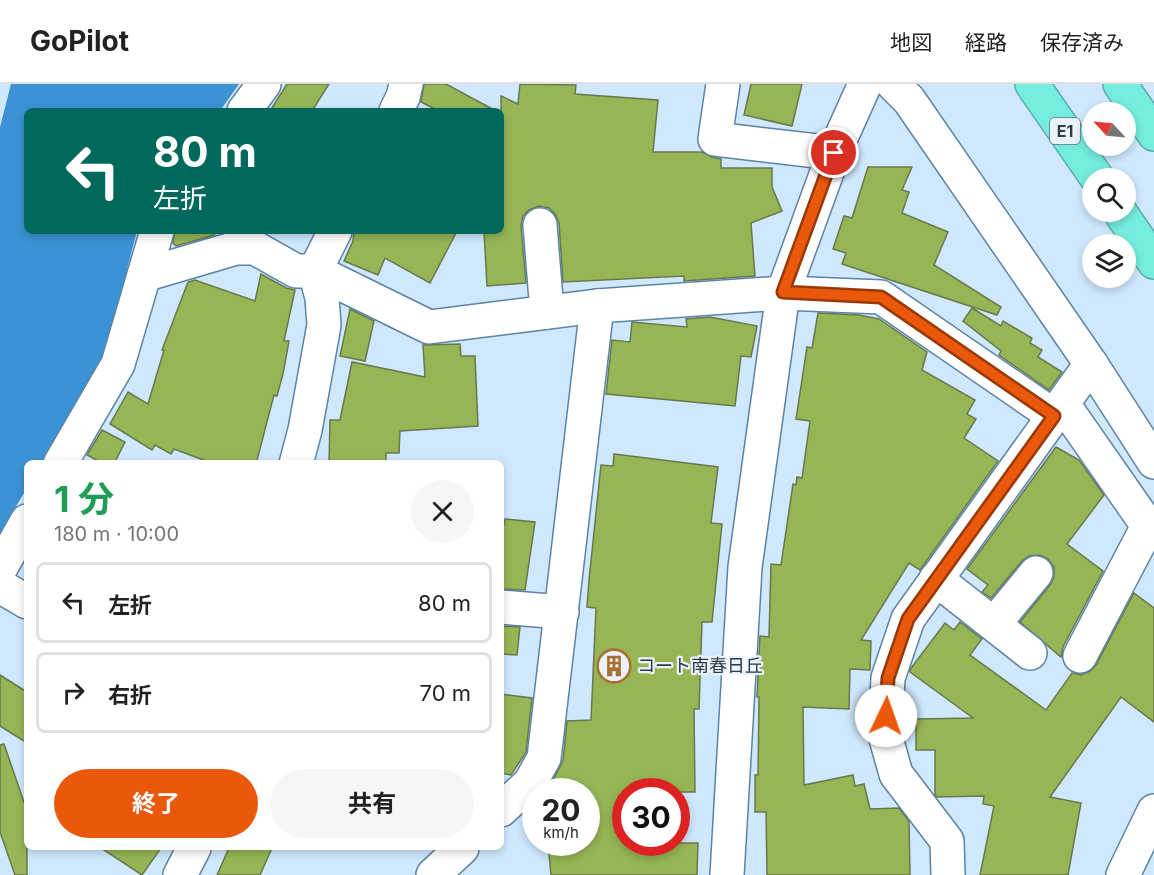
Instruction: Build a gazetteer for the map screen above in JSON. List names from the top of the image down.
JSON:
{
  "streets": {
    "highway": ["E1"]
  },
  "places": {
    "building": ["コート南春日丘"]
  },
  "north": "top left",
  "page": {
    "header": "GoPilot",
    "nav": ["地図", "経路", "保存済み"],
    "turn": ["80 m", "左折"],
    "heading": ["1 分", "180 m · 10:00"],
    "list": [
      {
        "name": "左折",
        "value": "80 m"
      },
      {
        "name": "右折",
        "value": "70 m"
      }
    ],
    "buttons": ["終了", "共有"],
    "speed": "20 km/h",
    "limit": "30"
  }
}
